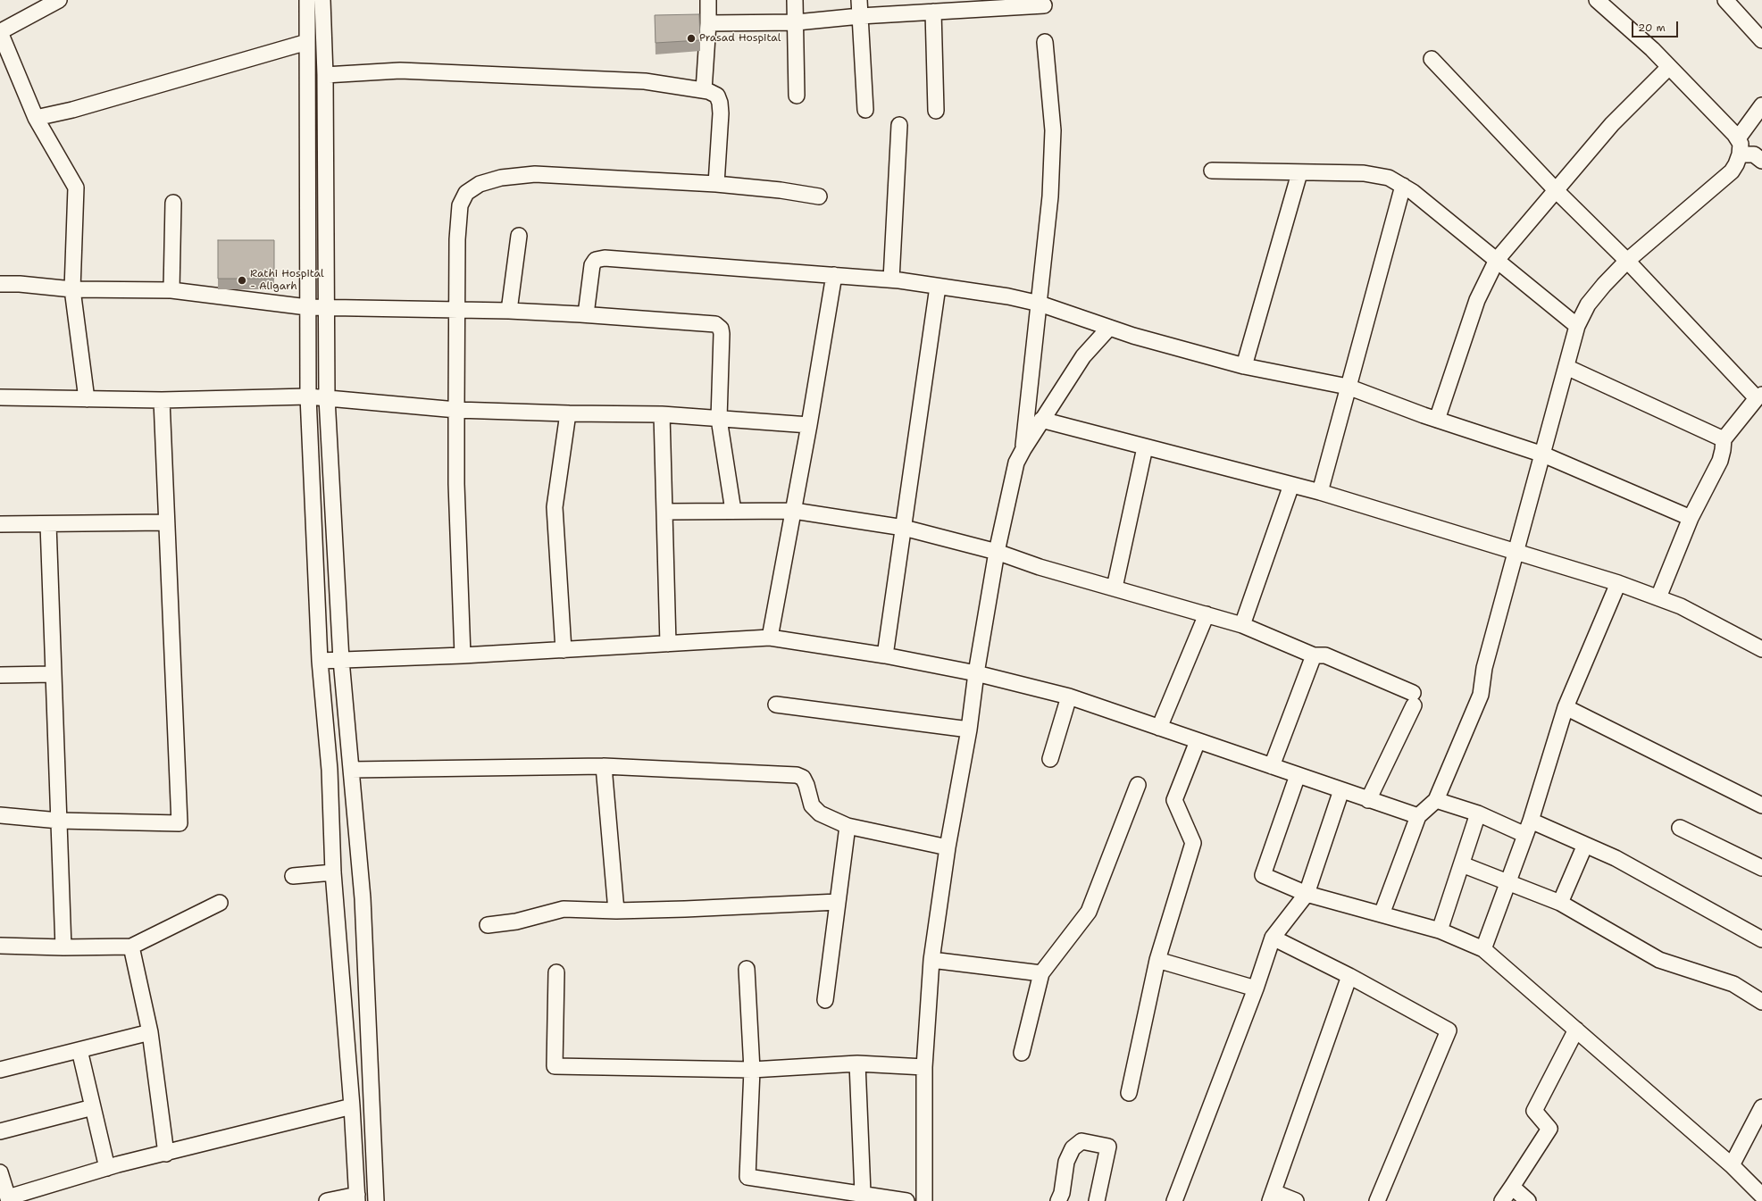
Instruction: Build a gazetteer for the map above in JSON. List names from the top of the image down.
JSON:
{
  "places": ["Prasad Hospital", "Rathi Hospital - Aligarh"],
  "scale_bar": "20 m"
}
